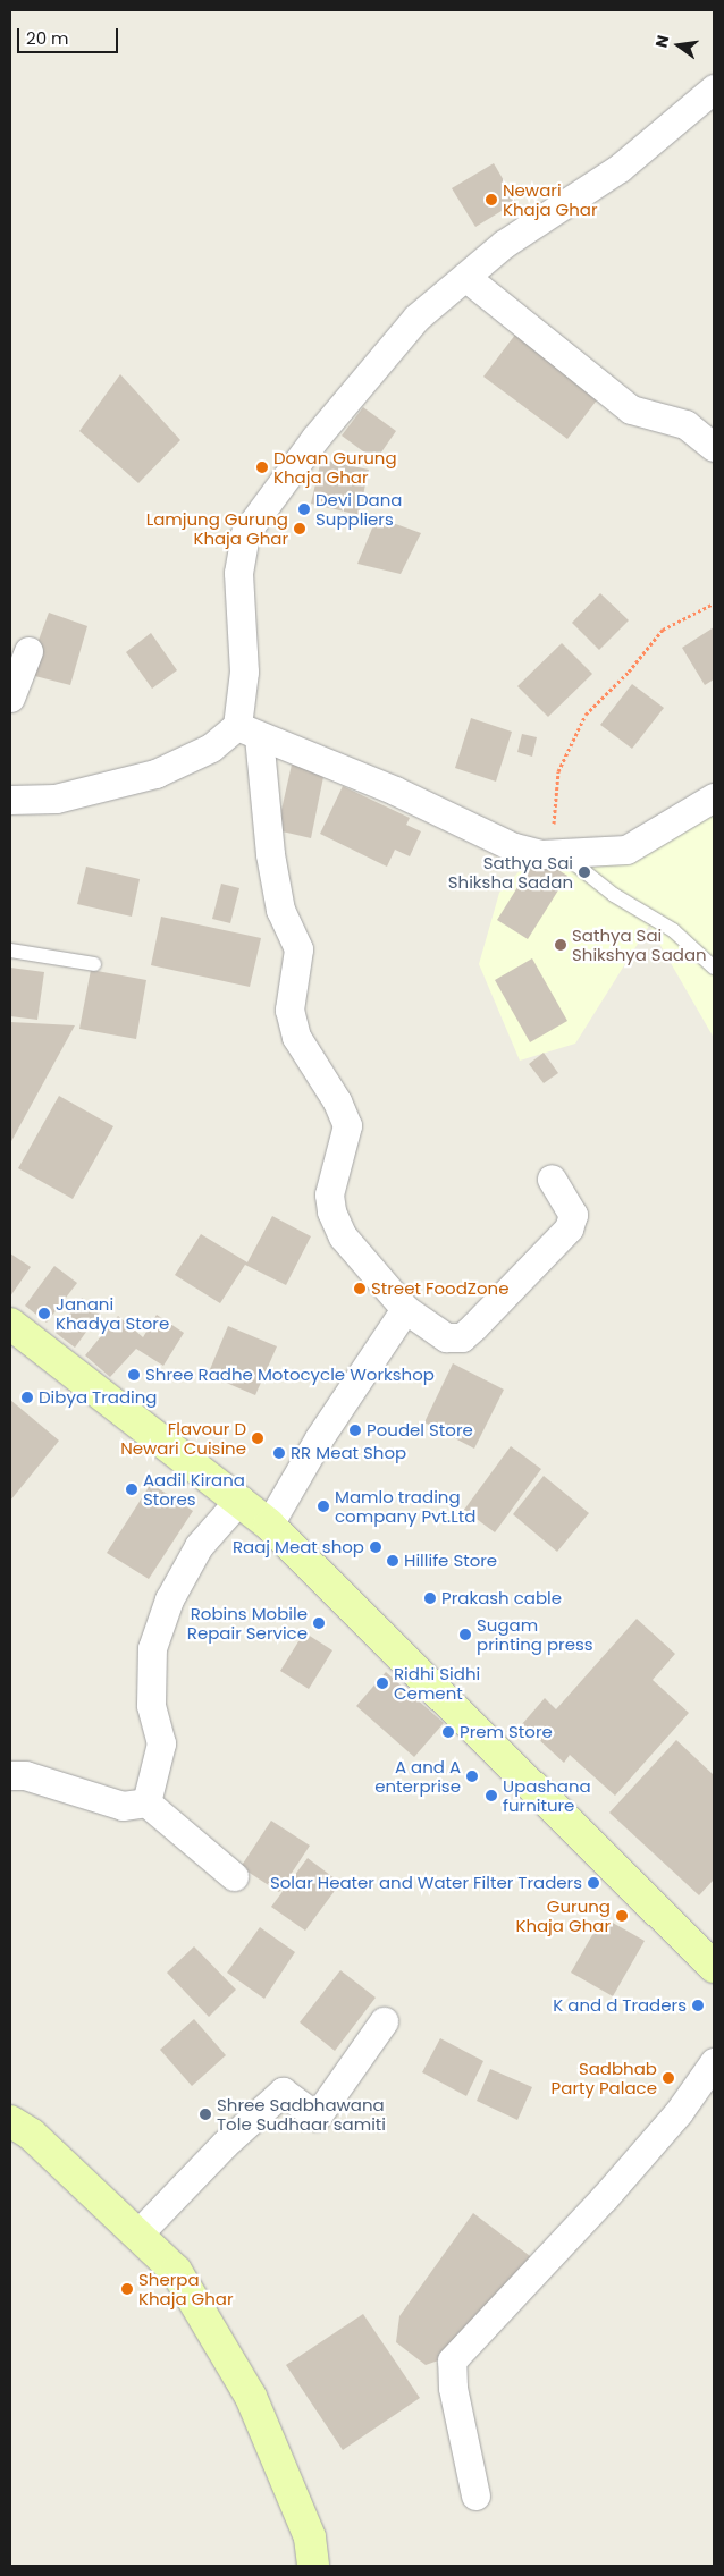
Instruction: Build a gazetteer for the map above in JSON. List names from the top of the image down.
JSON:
{
  "places": [
    "Newari Khaja Ghar",
    "Dovan Gurung Khaja Ghar",
    "Devi Dana Suppliers",
    "Lamjung Gurung Khaja Ghar",
    "Sathya Sai Shiksha Sadan",
    "Sathya Sai Shikshya Sadan",
    "Street FoodZone",
    "Janani Khadya Store",
    "Shree Radhe Motocycle Workshop",
    "Dibya Trading",
    "Poudel Store",
    "Flavour D Newari Cuisine",
    "RR Meat Shop",
    "Aadil Kirana Stores",
    "Mamlo trading company Pvt.Ltd",
    "Raaj Meat shop",
    "Hillife Store",
    "Prakash cable",
    "Robins Mobile Repair Service",
    "Sugam printing press",
    "Ridhi Sidhi Cement",
    "Prem Store",
    "A and A enterprise",
    "Upashana furniture",
    "Solar Heater and Water Filter Traders",
    "Gurung Khaja Ghar",
    "K and d Traders",
    "Sadbhab Party Palace",
    "Shree Sadbhawana Tole Sudhaar samiti",
    "Sherpa Khaja Ghar"
  ],
  "scale_bar": "20 m",
  "north": "left"
}
